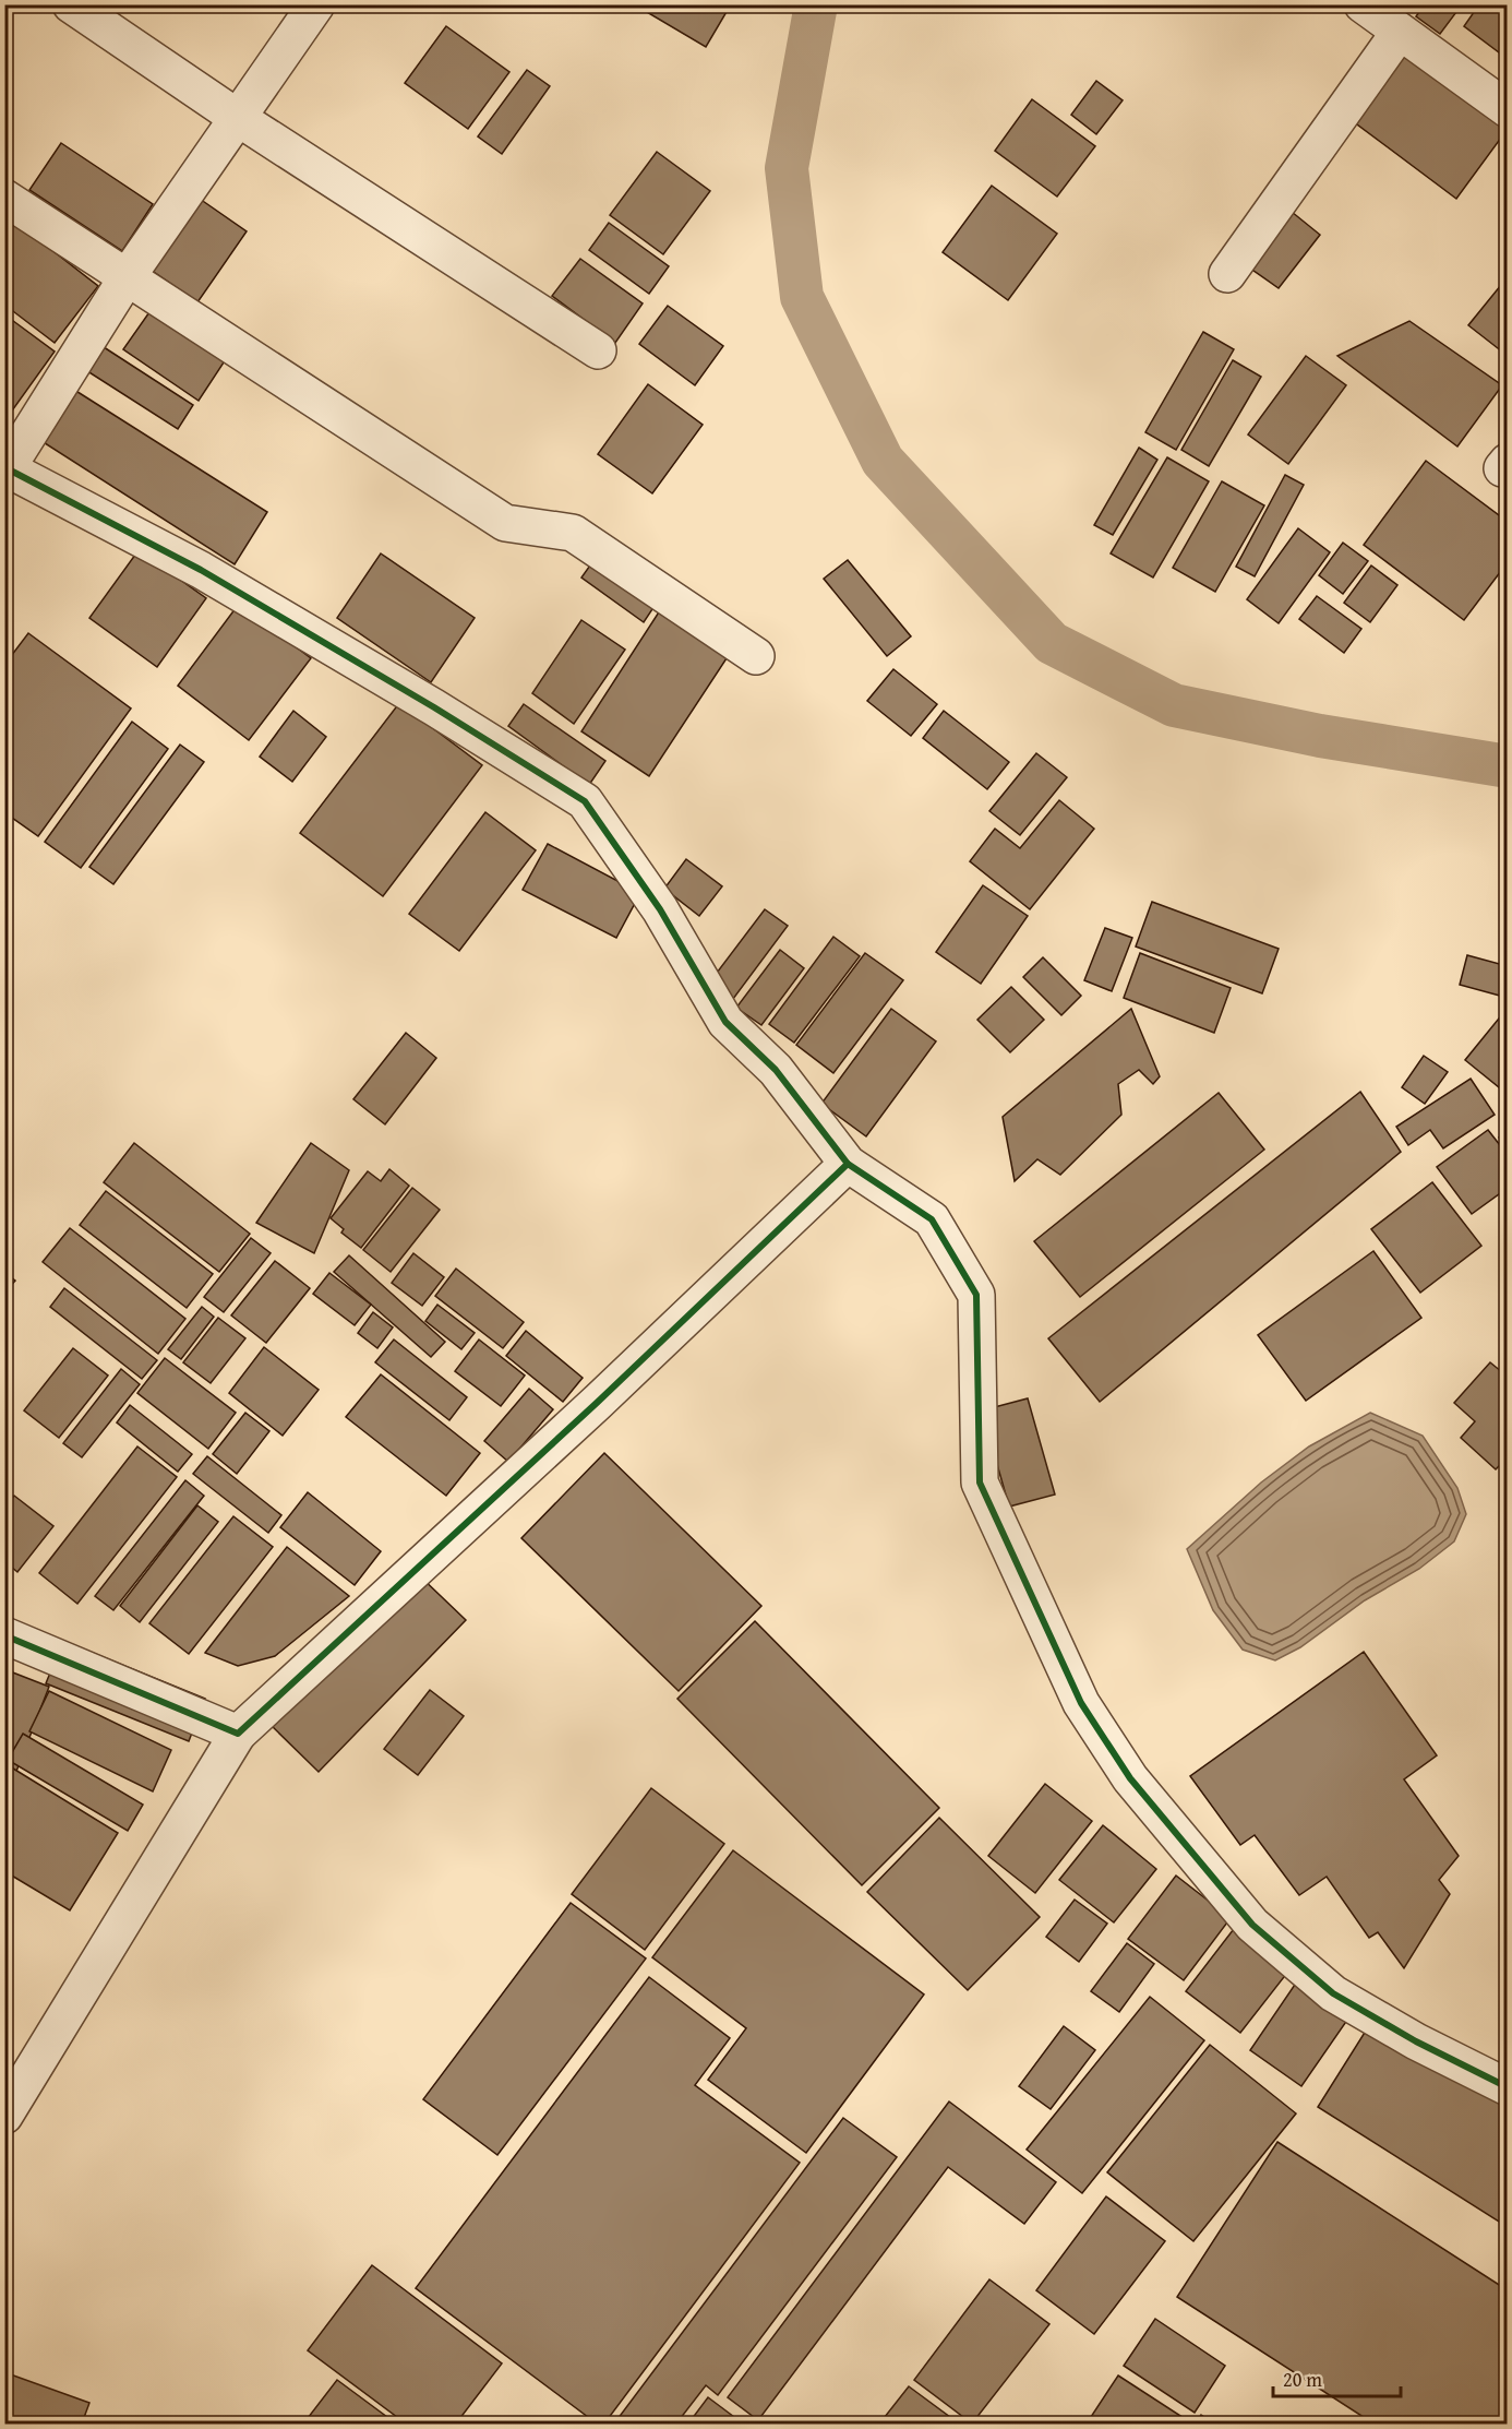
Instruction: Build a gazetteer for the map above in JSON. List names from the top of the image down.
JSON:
{
  "scale_bar": "20 m"
}
